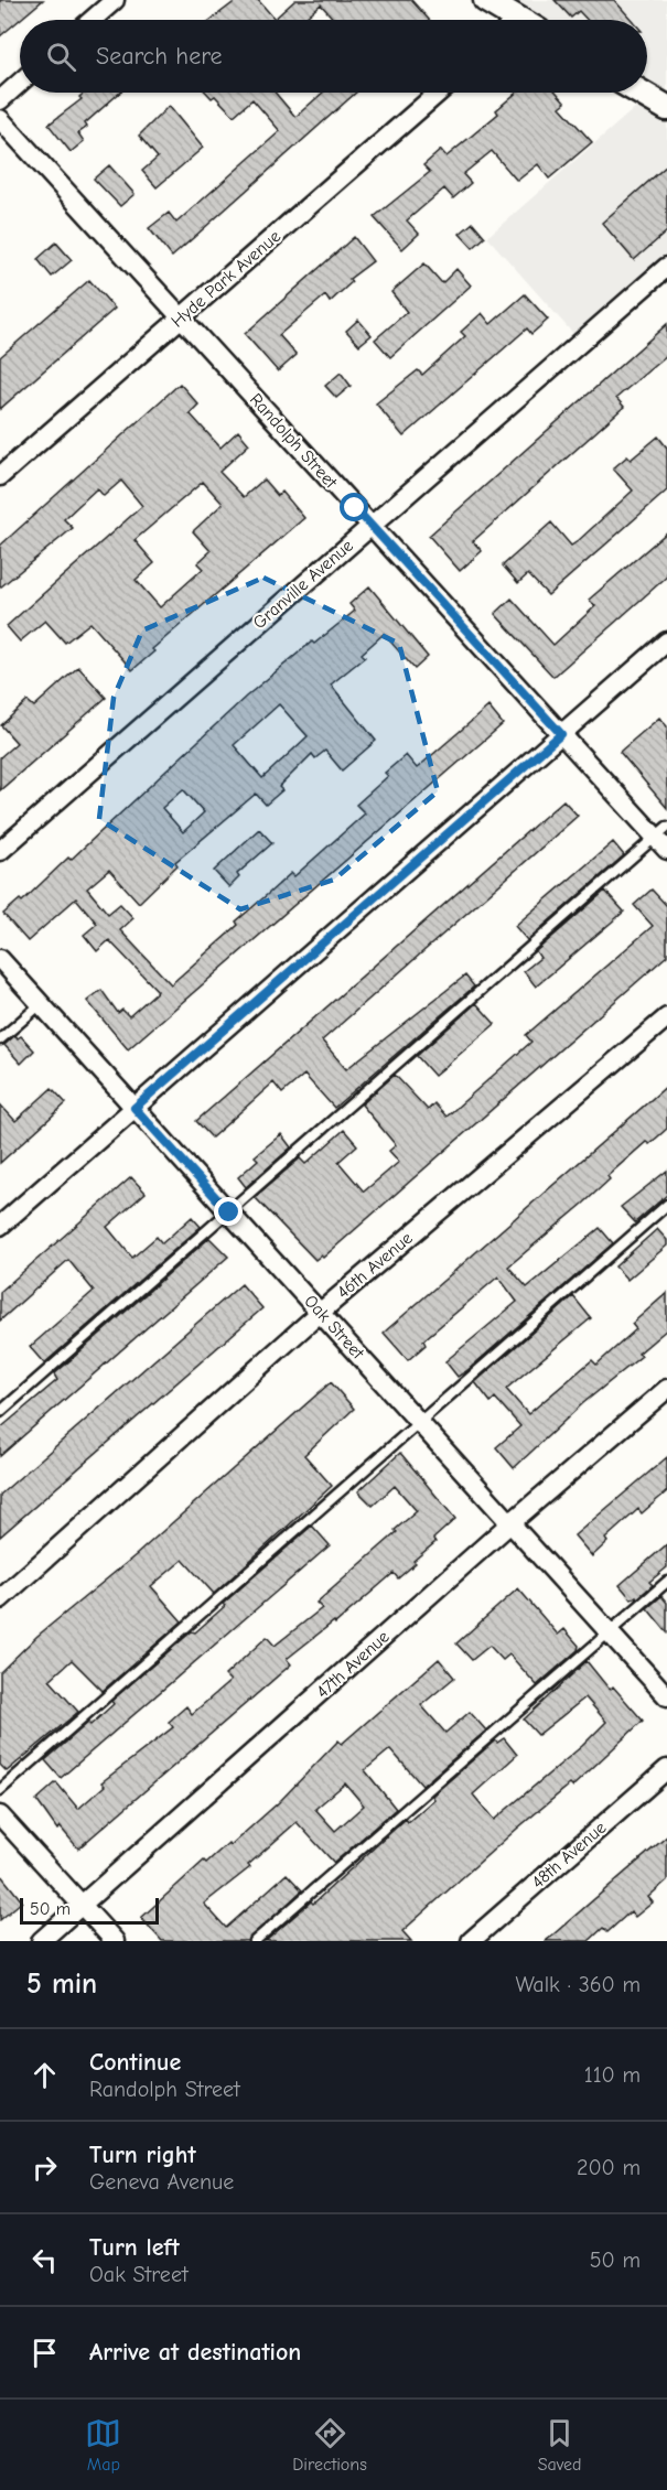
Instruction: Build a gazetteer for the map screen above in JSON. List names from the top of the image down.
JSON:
{
  "streets": {
    "street": [
      "Hyde Park Avenue",
      "Randolph Street",
      "Granville Avenue",
      "46th Avenue",
      "Oak Street",
      "47th Avenue",
      "48th Avenue"
    ]
  },
  "crossings": [
    ["Hyde Park Avenue", "Randolph Street"],
    ["Randolph Street", "Granville Avenue"],
    ["46th Avenue", "Oak Street"],
    ["Oak Street", "47th Avenue"]
  ],
  "scale_bar": "50 m",
  "page": {
    "search": "Search here",
    "scale": "50 m",
    "heading": ["5 min", "Walk · 360 m"],
    "list": [
      ["Continue", "Randolph Street", "110 m"],
      ["Turn right", "Geneva Avenue", "200 m"],
      ["Turn left", "Oak Street", "50 m"],
      "Arrive at destination"
    ],
    "nav": ["Map", "Directions", "Saved"]
  }
}
